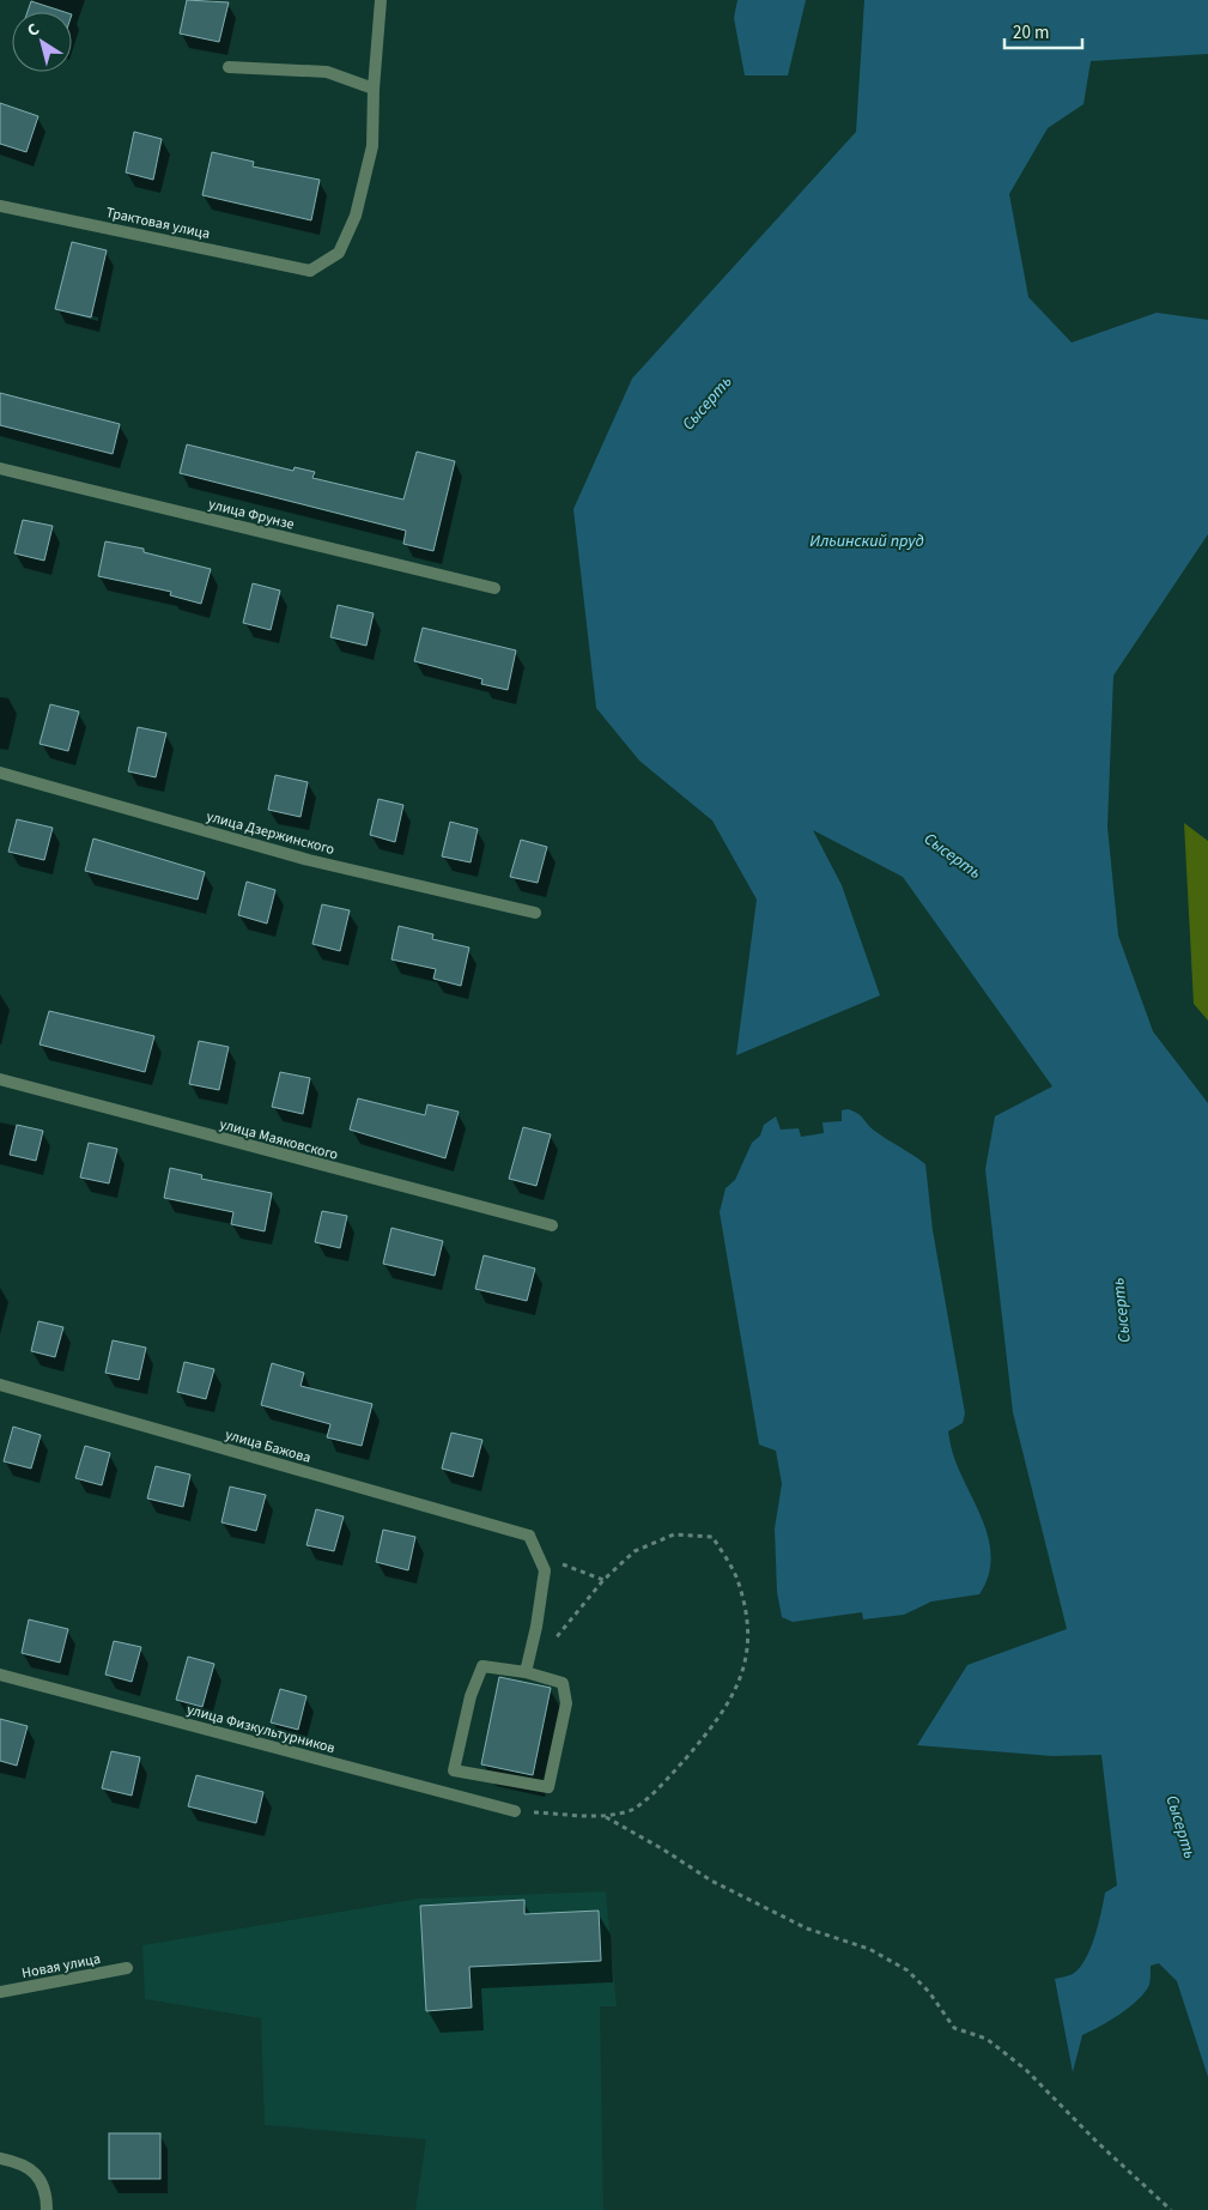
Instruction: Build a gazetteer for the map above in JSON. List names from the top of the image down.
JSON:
{
  "streets": {
    "street": [
      "Трактовая улица",
      "улица Фрунзе",
      "улица Дзержинского",
      "улица Маяковского",
      "улица Бажова",
      "улица Физкультурников",
      "Новая улица"
    ]
  },
  "water": ["Сысерть", "Ильинский пруд"],
  "scale_bar": "20 m",
  "north": "top left"
}
